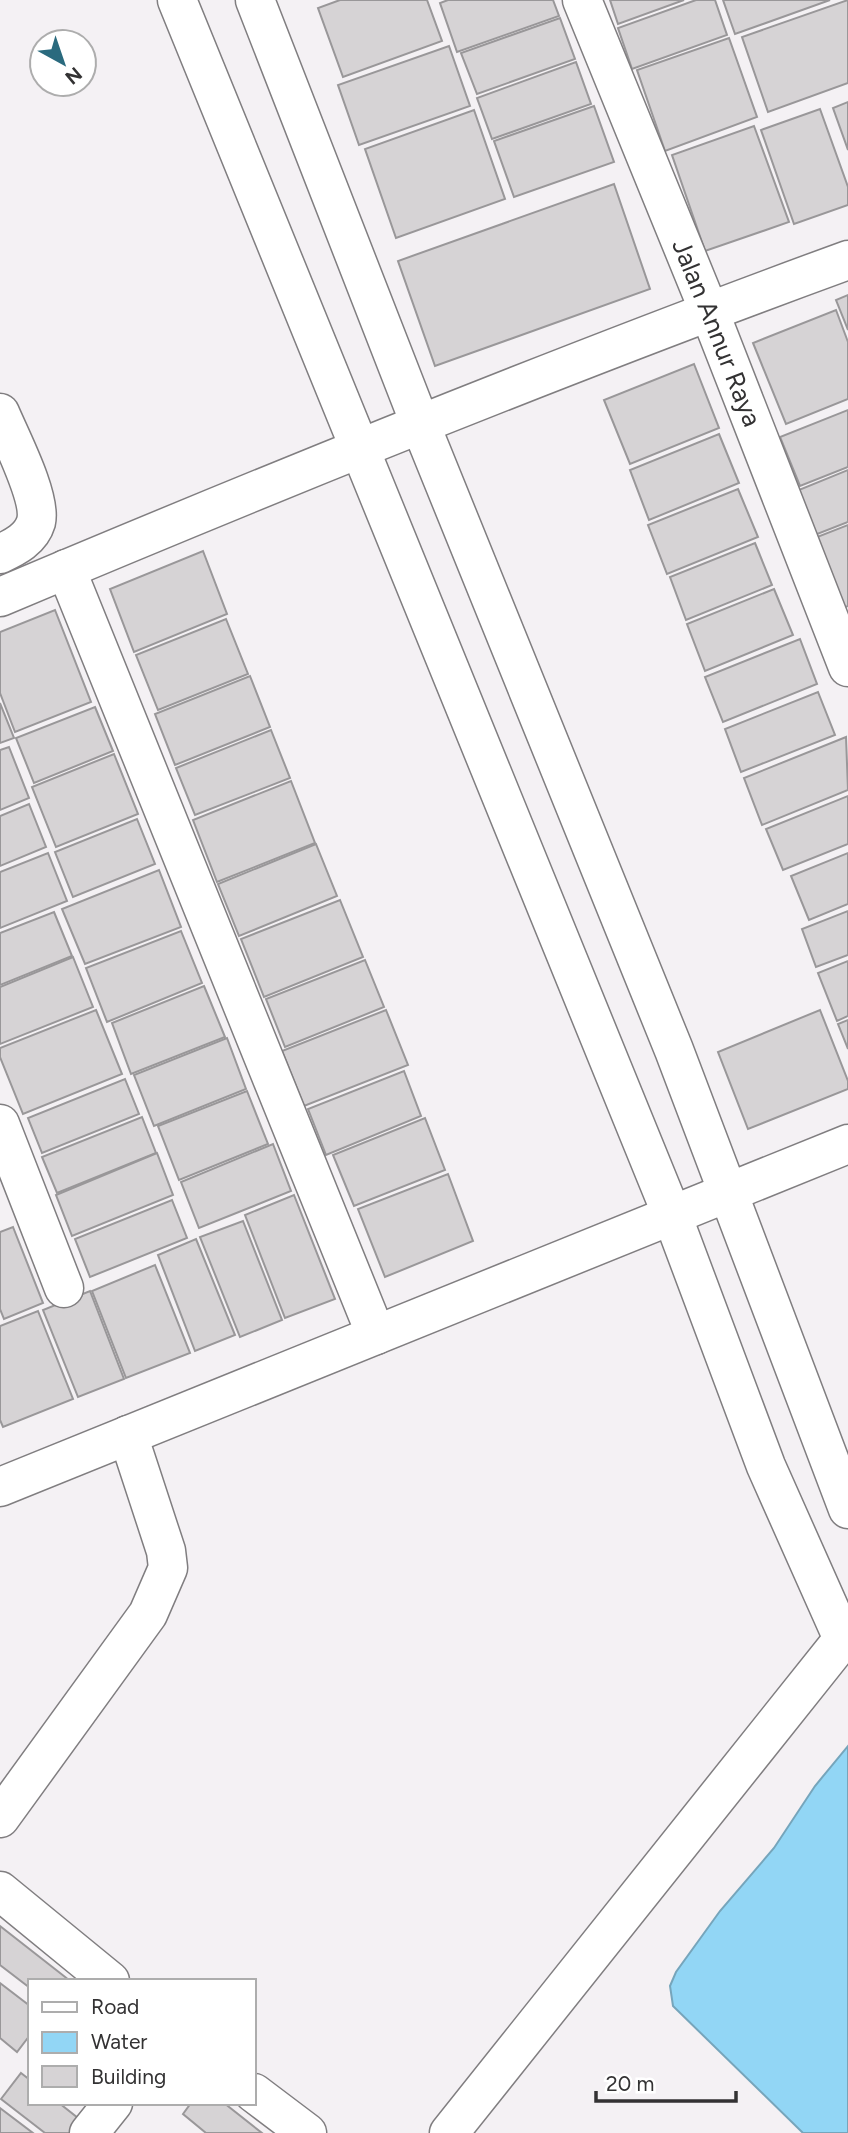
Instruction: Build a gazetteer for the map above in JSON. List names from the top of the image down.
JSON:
{
  "streets": {
    "street": ["Jalan Annur Raya"]
  },
  "legend": ["Road", "Water", "Building"],
  "scale_bar": "20 m",
  "north": "bottom right"
}
